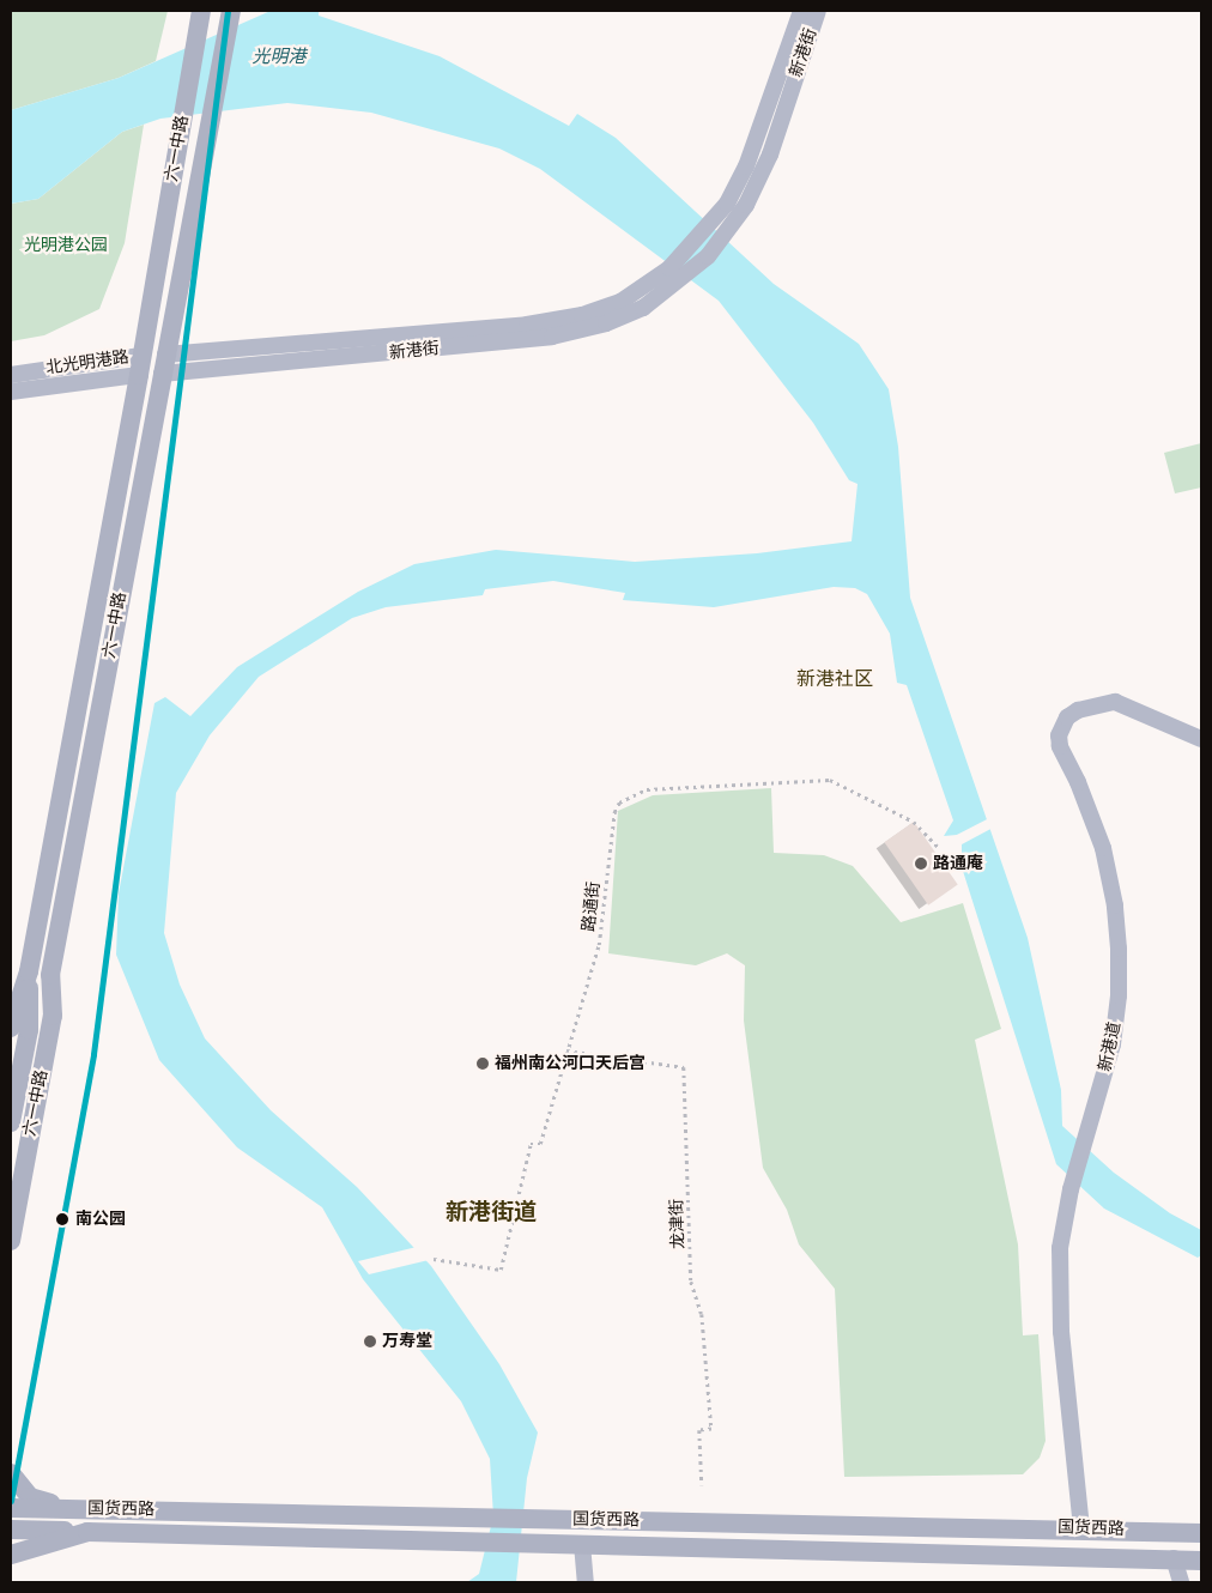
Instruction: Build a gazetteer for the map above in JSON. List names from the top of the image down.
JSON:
{
  "streets": {
    "main road": ["六一中路", "北光明港路", "国货西路"],
    "street": ["新港街", "新港道"],
    "path": ["路通街", "龙津街"]
  },
  "crossings": [
    ["新港街", "六一中路"],
    ["新港街", "北光明港路"],
    ["六一中路", "北光明港路"],
    ["路通街", "龙津街"],
    ["新港道", "国货西路"]
  ],
  "districts": ["新港社区", "新港街道"],
  "water": ["光明港"],
  "parks": ["光明港公园"],
  "places": [
    "路通庵",
    "福州南公河口天后宫",
    "南公园",
    "万寿堂"
  ]
}
